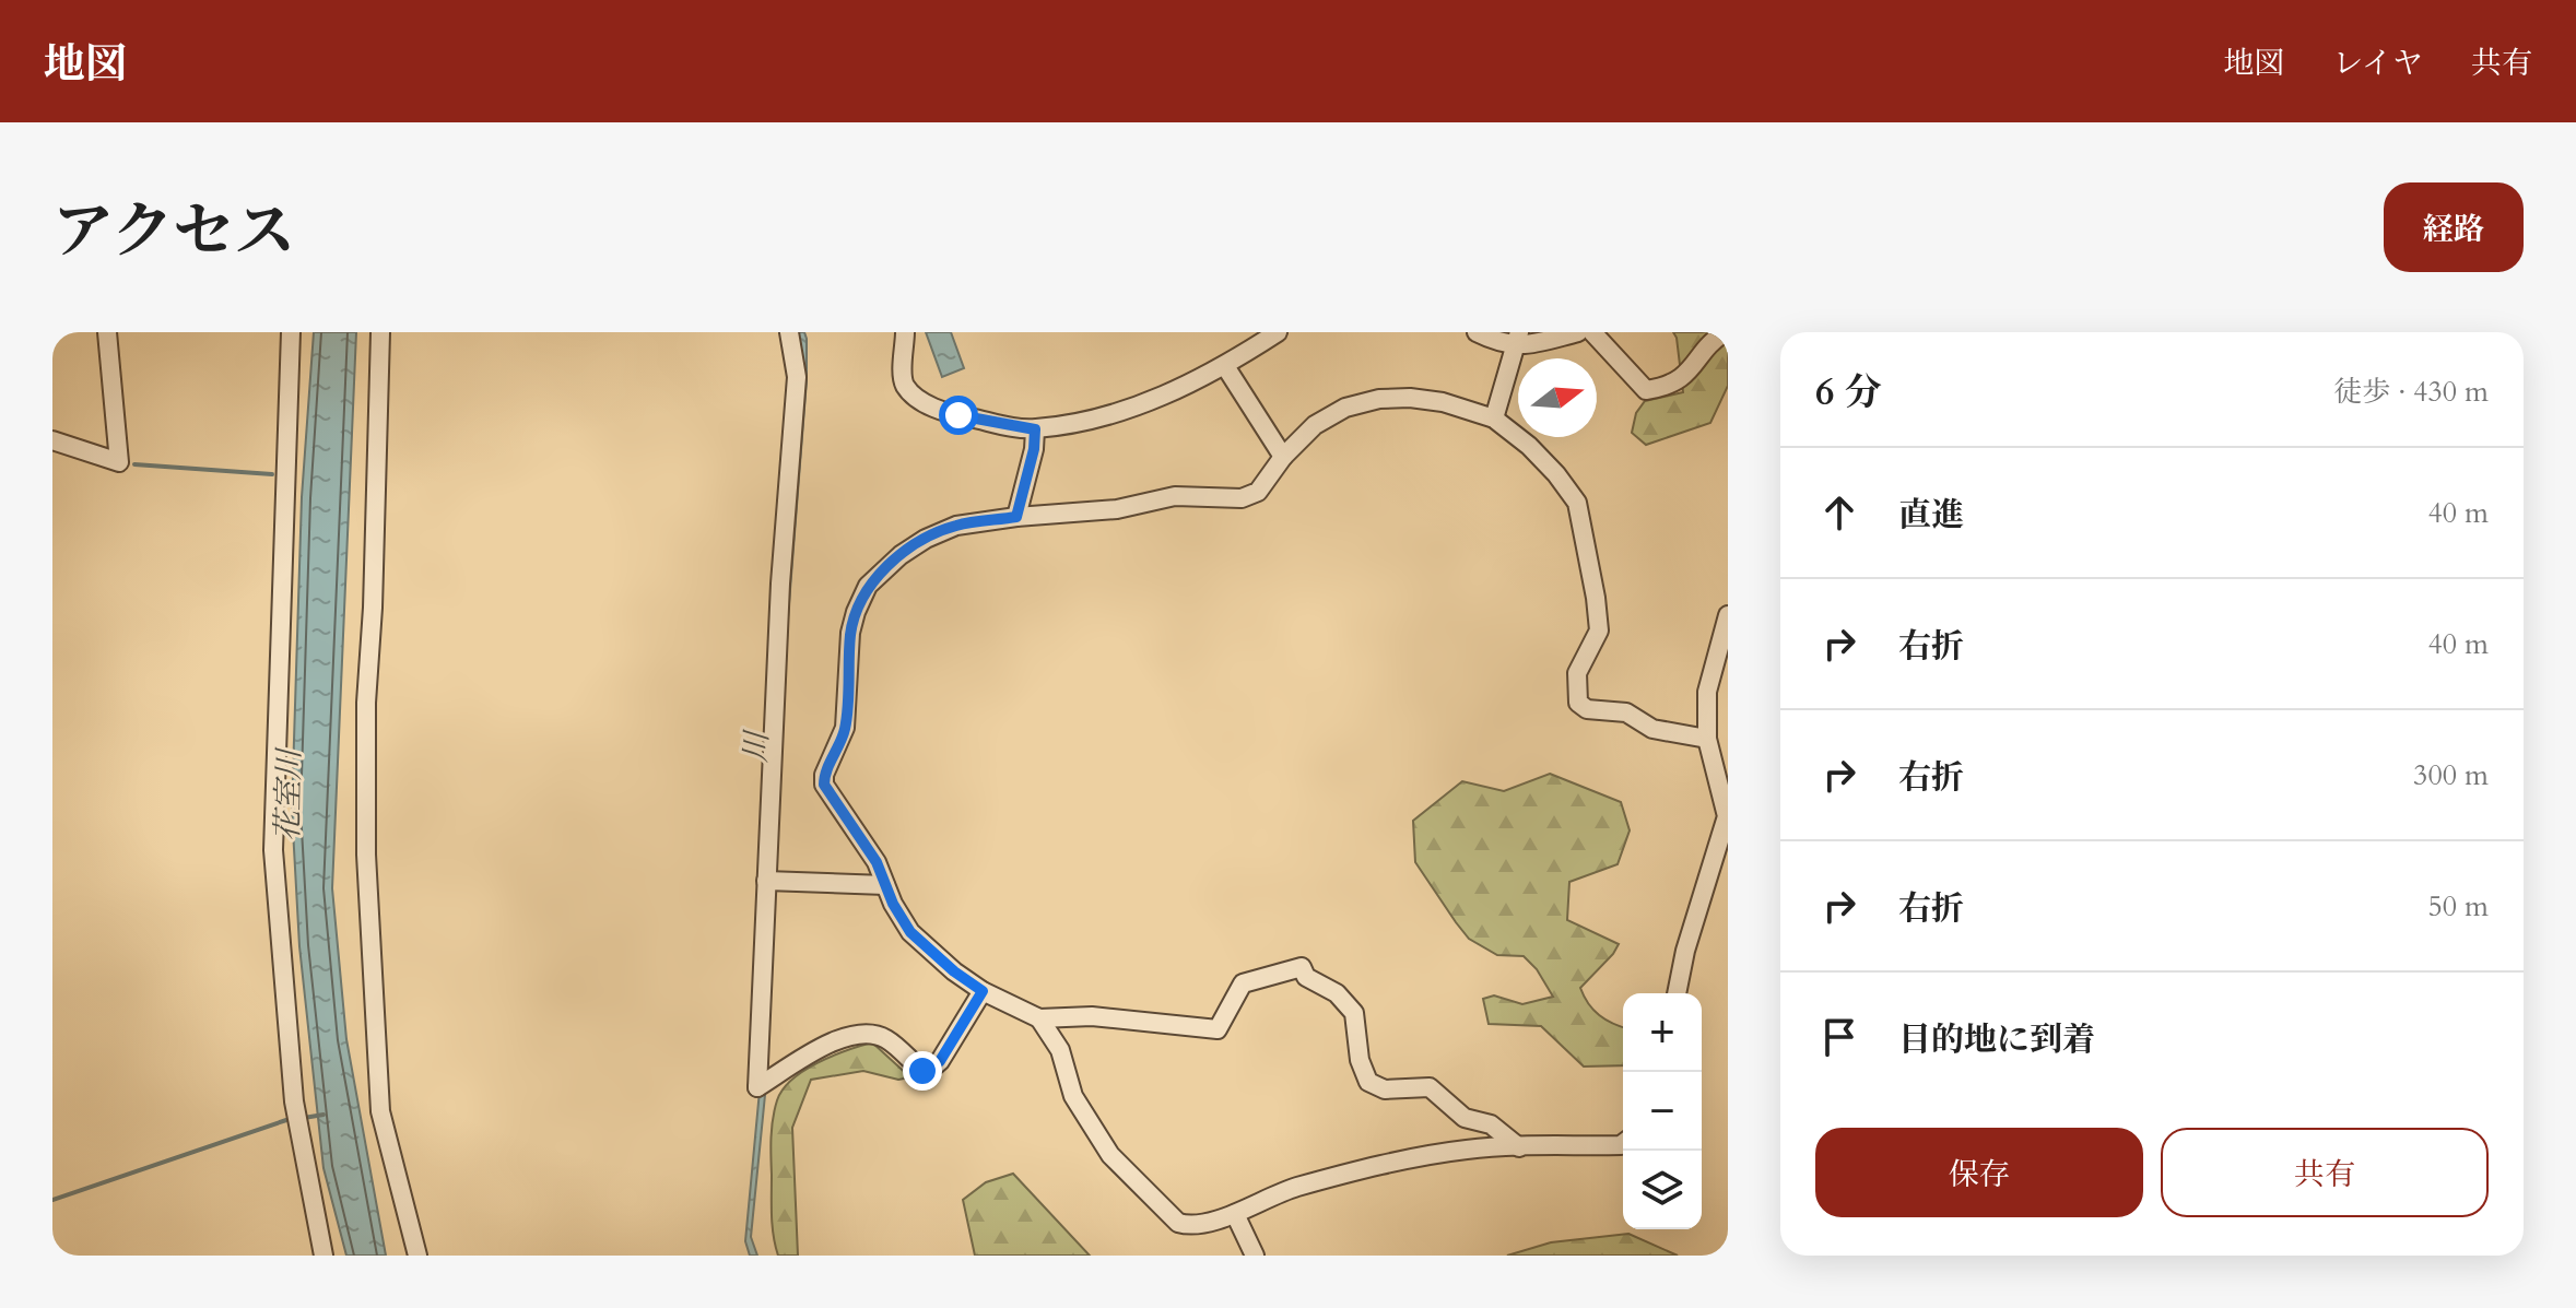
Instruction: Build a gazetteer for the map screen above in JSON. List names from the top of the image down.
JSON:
{
  "water": ["川", "花室川"],
  "north": "right",
  "page": {
    "header": "地図",
    "nav": ["地図", "レイヤ", "共有"],
    "title": "アクセス",
    "buttons": [
      "経路",
      ["保存", "共有"]
    ],
    "heading": ["6 分", "徒歩 · 430 m"],
    "list": [
      ["直進", "40 m"],
      ["右折", "40 m"],
      ["右折", "300 m"],
      ["右折", "50 m"],
      "目的地に到着"
    ],
    "map_buttons": ["+", "−"]
  }
}
